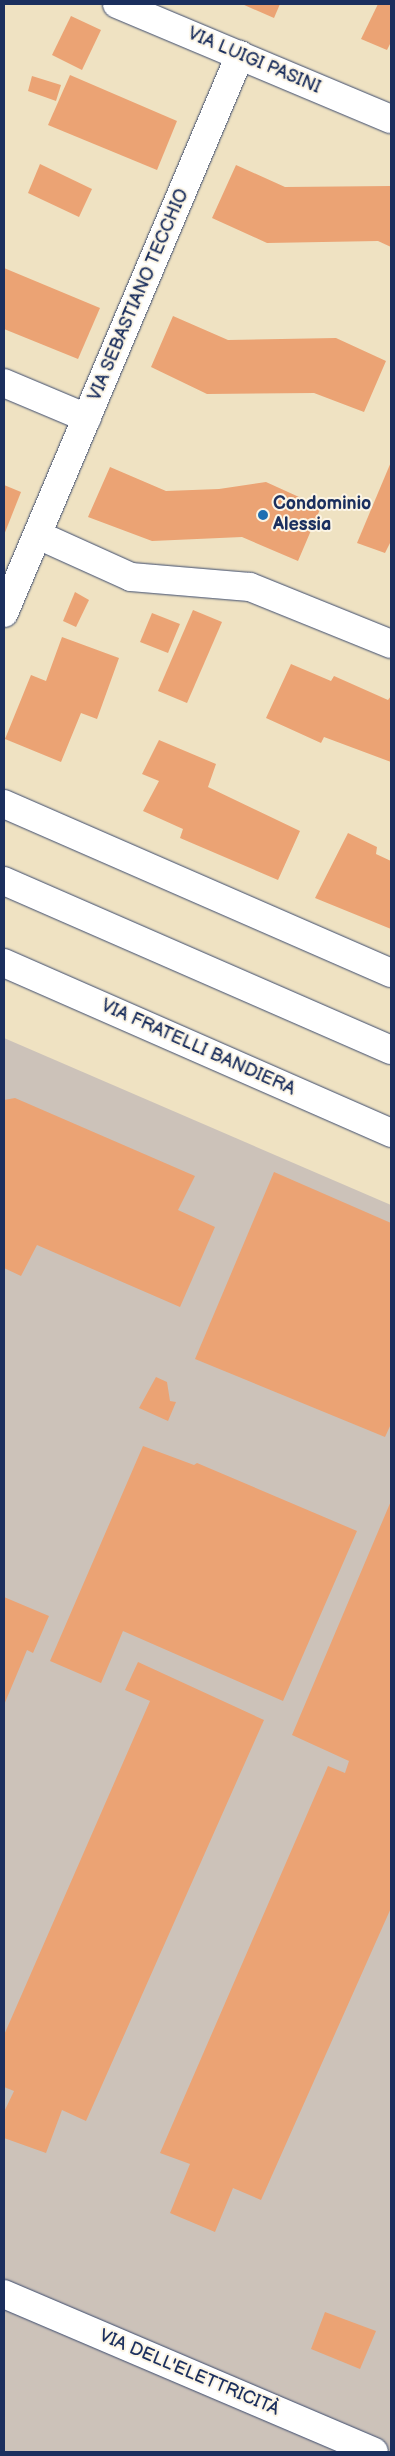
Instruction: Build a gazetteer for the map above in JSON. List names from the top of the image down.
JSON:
{
  "streets": {
    "street": [
      "VIA LUIGI PASINI",
      "VIA SEBASTIANO TECCHIO",
      "VIA FRATELLI BANDIERA",
      "VIA DELL'ELETTRICITÀ"
    ]
  },
  "crossings": [
    ["VIA LUIGI PASINI", "VIA SEBASTIANO TECCHIO"]
  ],
  "places": ["Condominio Alessia"]
}
